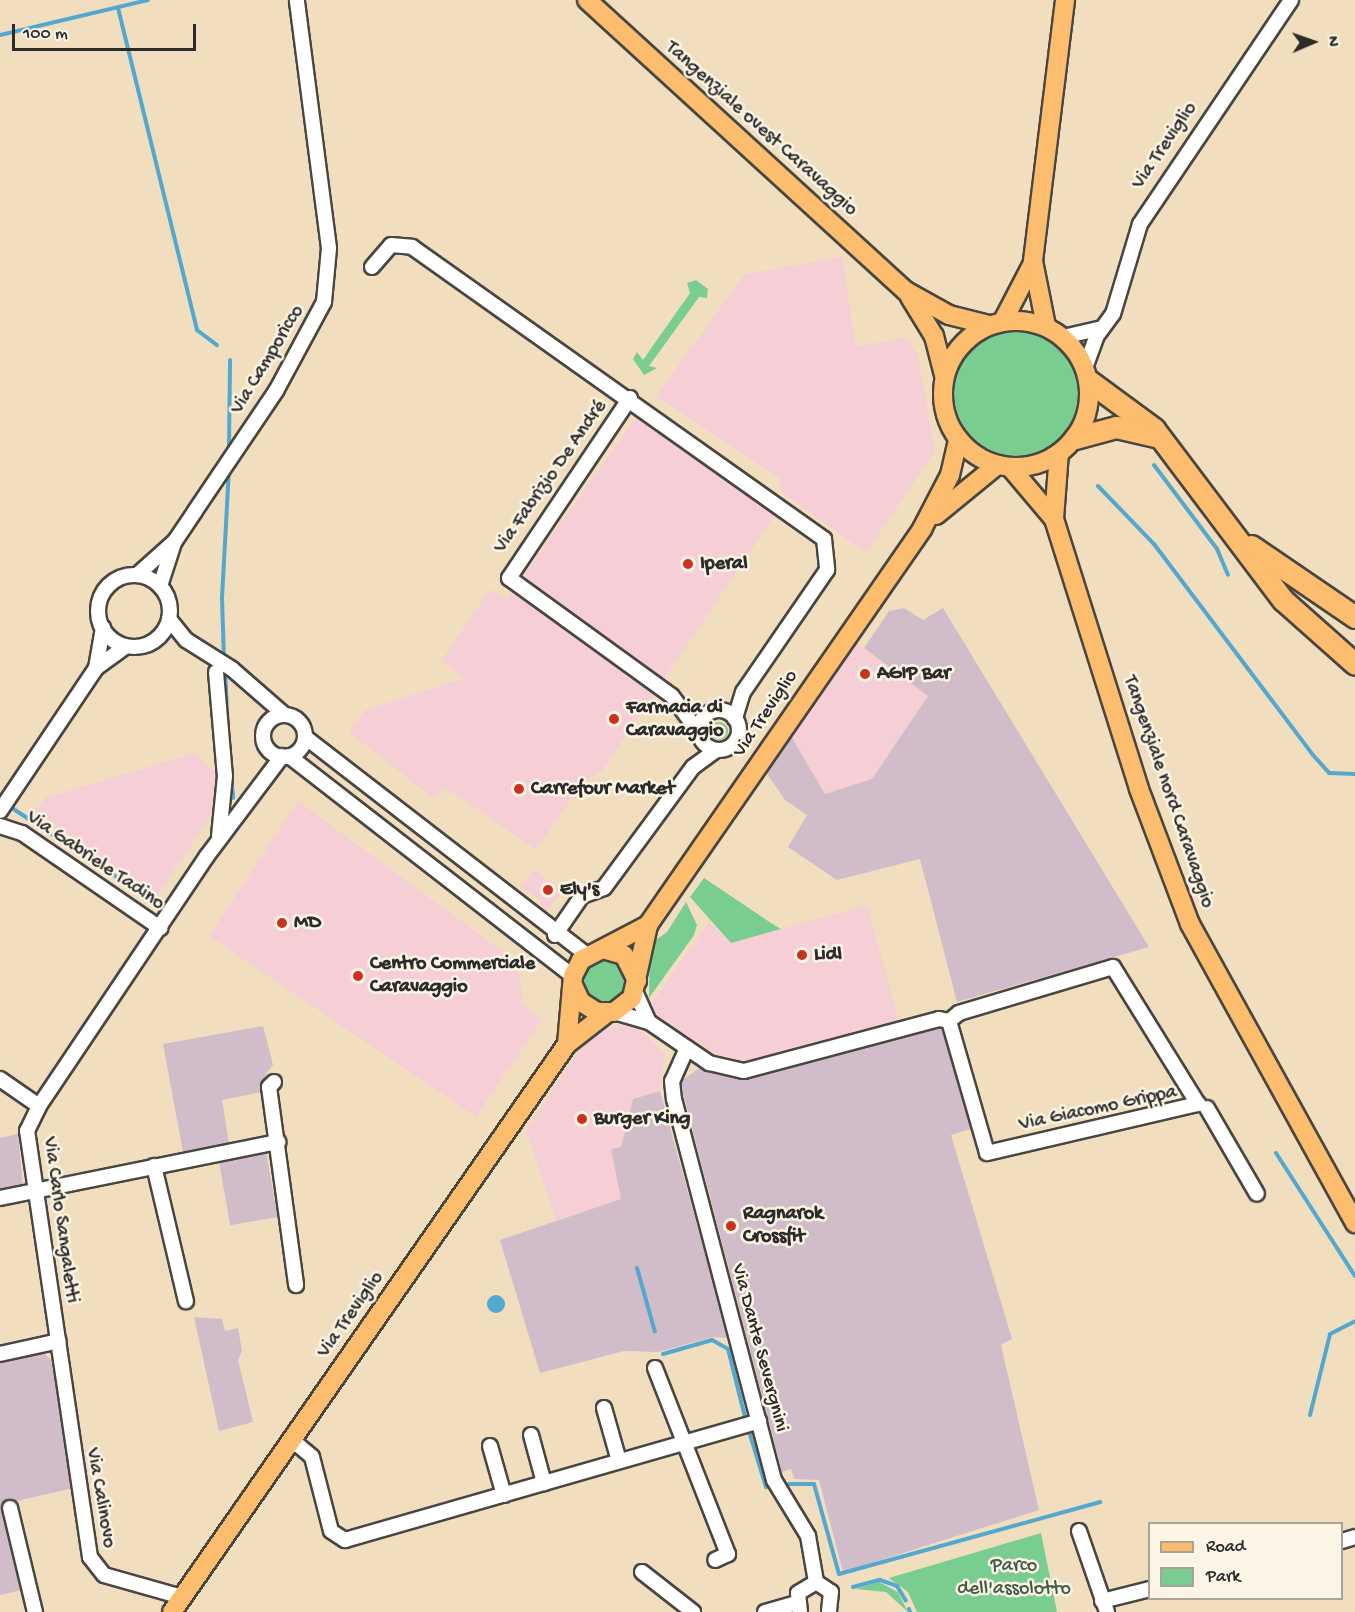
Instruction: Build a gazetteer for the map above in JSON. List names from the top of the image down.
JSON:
{
  "streets": {
    "main road": ["Tangenziale ovest Caravaggio", "Via Treviglio", "Tangenziale nord Caravaggio"],
    "street": [
      "Via Camporicco",
      "Via Fabrizio De André",
      "Via Gabriele Tadino",
      "Via Giacomo Grippa",
      "Via Carlo Sangaletti",
      "Via Dante Severgnini",
      "Via Calinovo"
    ]
  },
  "crossings": [
    ["Tangenziale ovest Caravaggio", "Via Treviglio"],
    ["Tangenziale ovest Caravaggio", "Tangenziale nord Caravaggio"],
    ["Via Treviglio", "Via Fabrizio De André"],
    ["Via Treviglio", "Tangenziale nord Caravaggio"],
    ["Via Treviglio", "Via Calinovo"],
    ["Via Gabriele Tadino", "Via Carlo Sangaletti"],
    ["Via Giacomo Grippa", "Via Dante Severgnini"],
    ["Via Carlo Sangaletti", "Via Calinovo"]
  ],
  "parks": ["Parco dell'assolotto"],
  "places": [
    "Iperal",
    "AGIP Bar",
    "Farmacia di Caravaggio",
    "Carrefour Market",
    "Ely's",
    "MD",
    "Lidl",
    "Centro Commerciale Caravaggio",
    "Burger King",
    "Ragnarok Crossfit"
  ],
  "legend": ["Road", "Park"],
  "scale_bar": "100 m",
  "north": "right"
}
